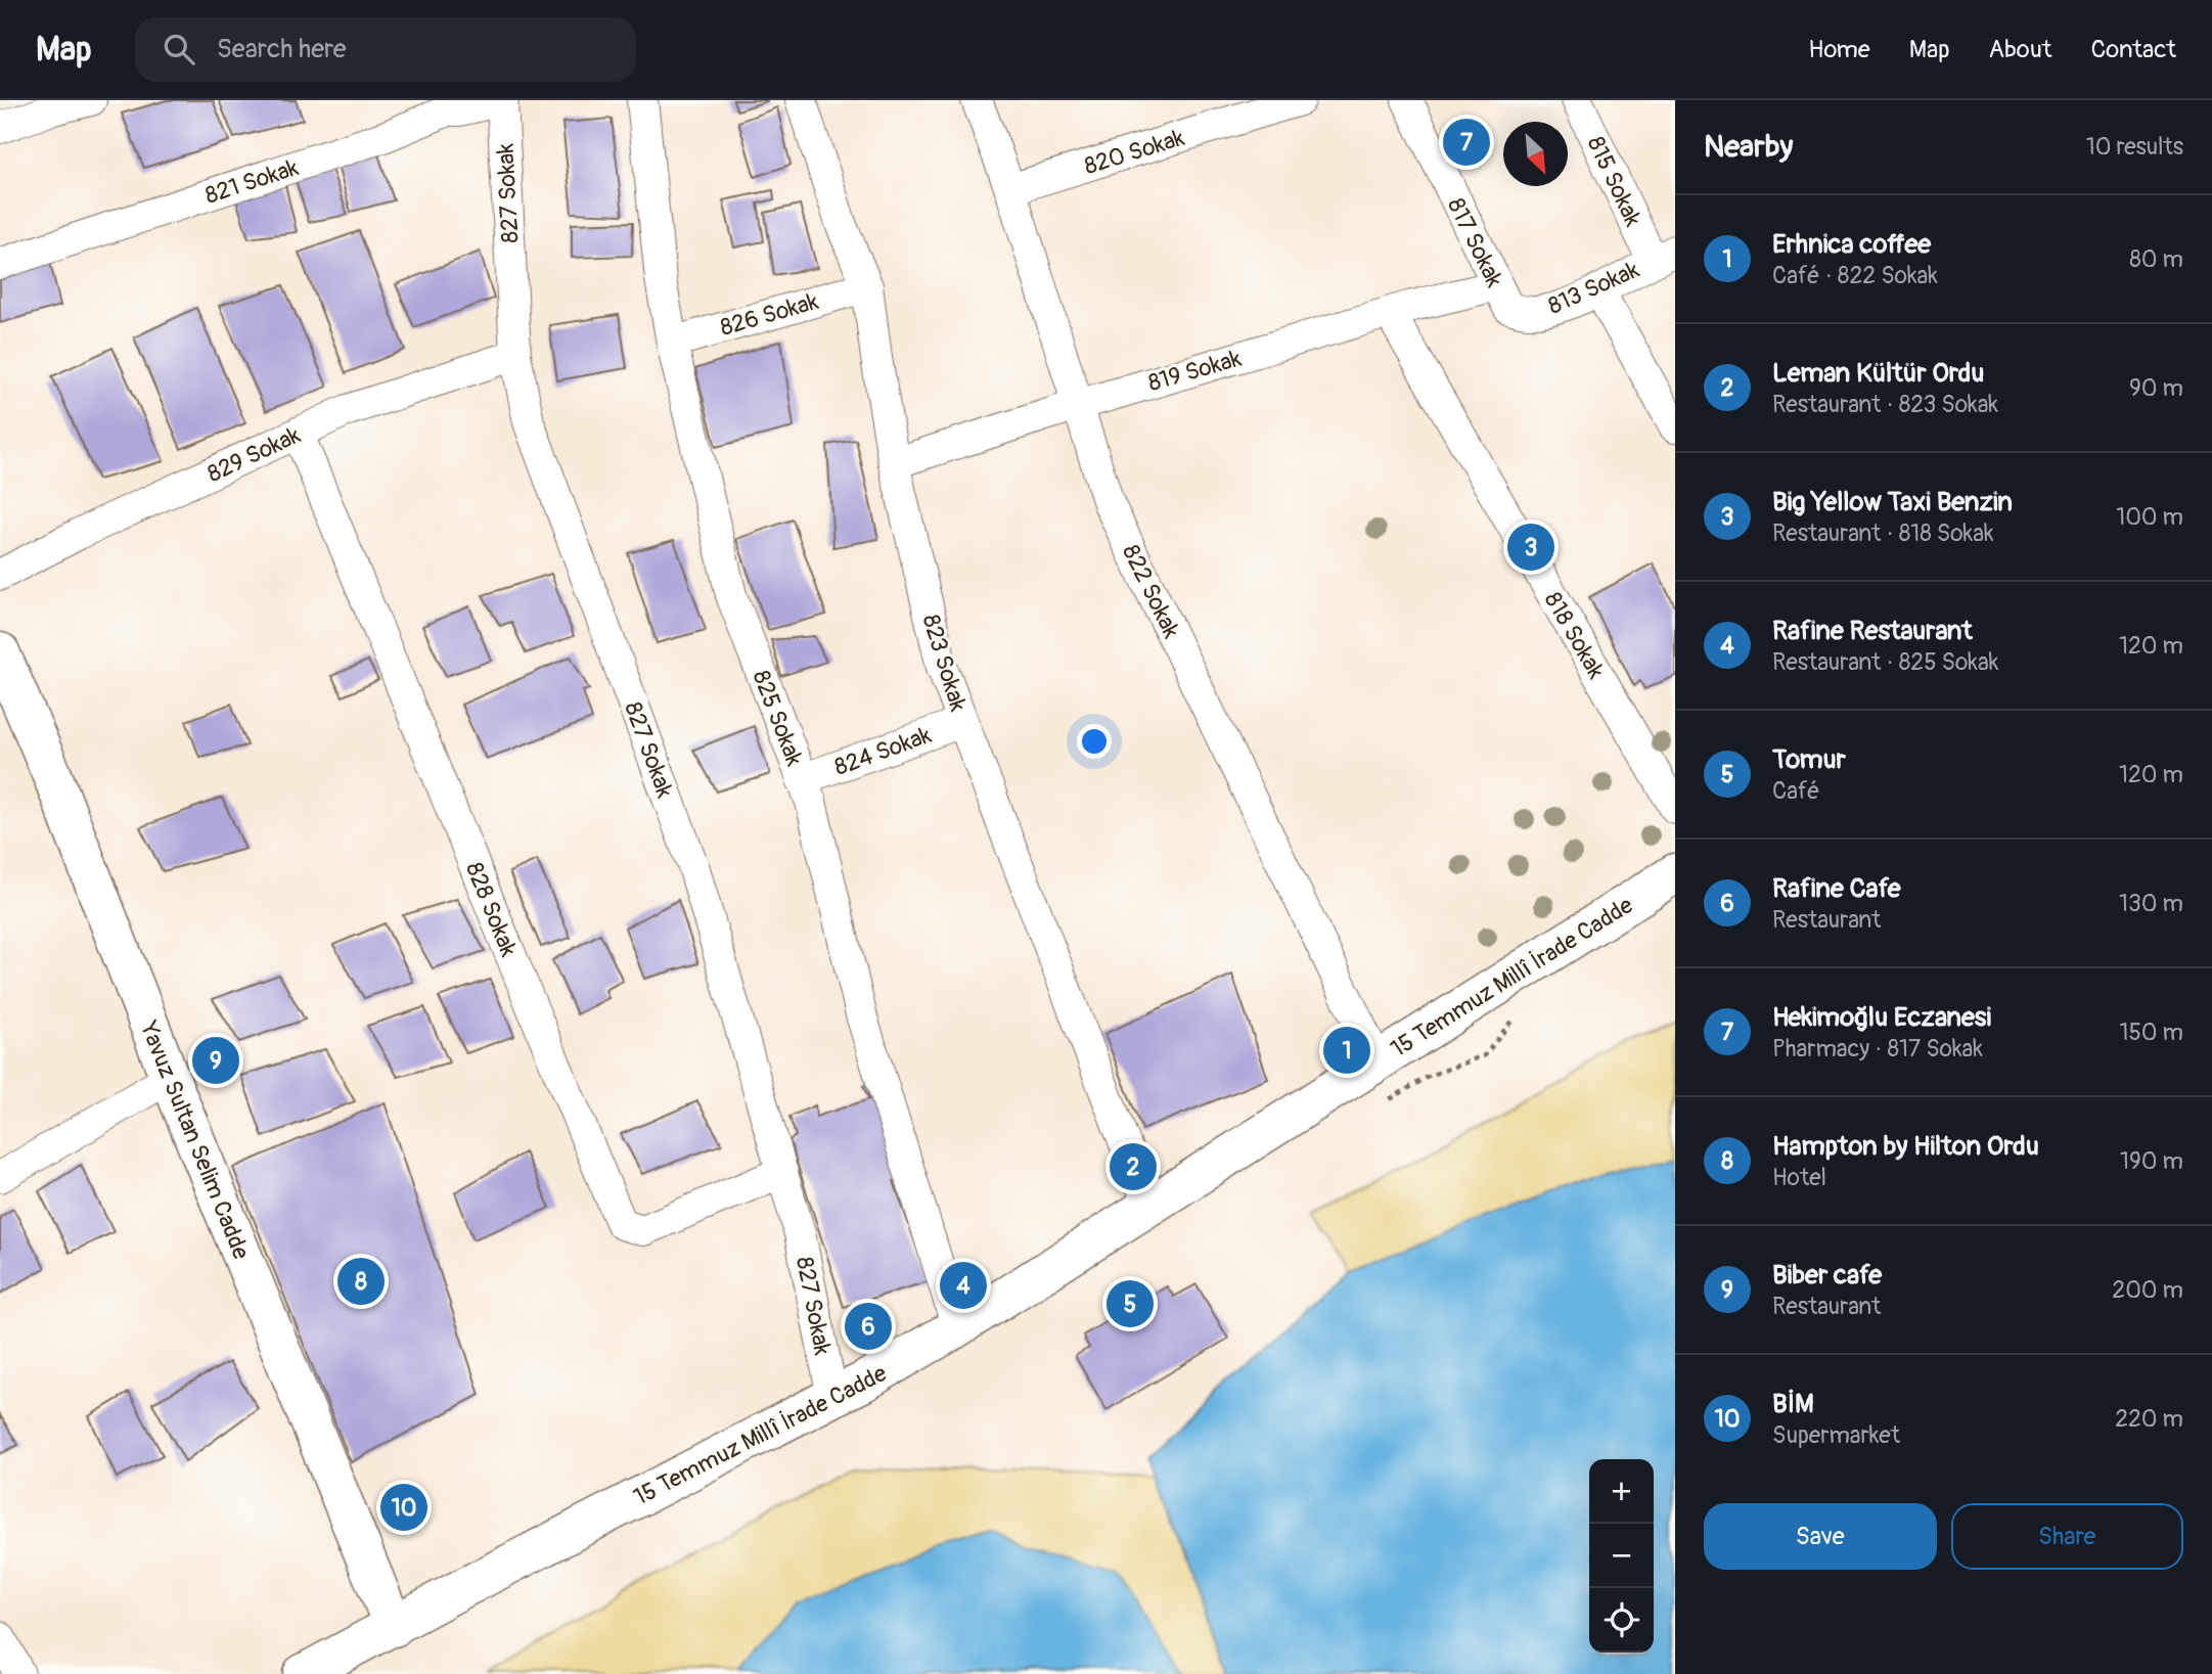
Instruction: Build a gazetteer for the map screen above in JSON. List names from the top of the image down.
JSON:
{
  "streets": {
    "main road": ["15 Temmuz Millî İrade Cadde", "Yavuz Sultan Selim Cadde"],
    "street": [
      "820 Sokak",
      "821 Sokak",
      "815 Sokak",
      "827 Sokak",
      "817 Sokak",
      "813 Sokak",
      "826 Sokak",
      "819 Sokak",
      "829 Sokak",
      "822 Sokak",
      "818 Sokak",
      "823 Sokak",
      "825 Sokak",
      "824 Sokak",
      "828 Sokak"
    ]
  },
  "crossings": [
    ["820 Sokak", "822 Sokak"],
    ["821 Sokak", "827 Sokak"],
    ["815 Sokak", "813 Sokak"],
    ["827 Sokak", "829 Sokak"],
    ["827 Sokak", "828 Sokak"],
    ["827 Sokak", "15 Temmuz Millî İrade Cadde"],
    ["817 Sokak", "813 Sokak"],
    ["817 Sokak", "819 Sokak"],
    ["813 Sokak", "819 Sokak"],
    ["826 Sokak", "823 Sokak"],
    ["826 Sokak", "825 Sokak"],
    ["819 Sokak", "822 Sokak"],
    ["819 Sokak", "818 Sokak"],
    ["819 Sokak", "823 Sokak"],
    ["829 Sokak", "828 Sokak"],
    ["822 Sokak", "15 Temmuz Millî İrade Cadde"],
    ["823 Sokak", "824 Sokak"],
    ["823 Sokak", "15 Temmuz Millî İrade Cadde"],
    ["825 Sokak", "824 Sokak"],
    ["825 Sokak", "15 Temmuz Millî İrade Cadde"],
    ["15 Temmuz Millî İrade Cadde", "Yavuz Sultan Selim Cadde"]
  ],
  "north": "bottom right",
  "page": {
    "header": "Map",
    "search": "Search here",
    "nav": [
      "Home",
      "Map",
      "About",
      "Contact"
    ],
    "heading": ["Nearby", "10 results"],
    "pins": [
      "7",
      "3",
      "1",
      "9",
      "2",
      "8",
      "4",
      "5",
      "6",
      "10"
    ],
    "list": [
      {
        "mark": "1",
        "name": "Erhnica coffee",
        "note": "Café · 822 Sokak",
        "value": "80 m"
      },
      {
        "mark": "2",
        "name": "Leman Kültür Ordu",
        "note": "Restaurant · 823 Sokak",
        "value": "90 m"
      },
      {
        "mark": "3",
        "name": "Big Yellow Taxi Benzin",
        "note": "Restaurant · 818 Sokak",
        "value": "100 m"
      },
      {
        "mark": "4",
        "name": "Rafine Restaurant",
        "note": "Restaurant · 825 Sokak",
        "value": "120 m"
      },
      {
        "mark": "5",
        "name": "Tomur",
        "note": "Café",
        "value": "120 m"
      },
      {
        "mark": "6",
        "name": "Rafine Cafe",
        "note": "Restaurant",
        "value": "130 m"
      },
      {
        "mark": "7",
        "name": "Hekimoğlu Eczanesi",
        "note": "Pharmacy · 817 Sokak",
        "value": "150 m"
      },
      {
        "mark": "8",
        "name": "Hampton by Hilton Ordu",
        "note": "Hotel",
        "value": "190 m"
      },
      {
        "mark": "9",
        "name": "Biber cafe",
        "note": "Restaurant",
        "value": "200 m"
      },
      {
        "mark": "10",
        "name": "BİM",
        "note": "Supermarket",
        "value": "220 m"
      }
    ],
    "map_buttons": ["+", "−"],
    "buttons": ["Save", "Share"]
  }
}
